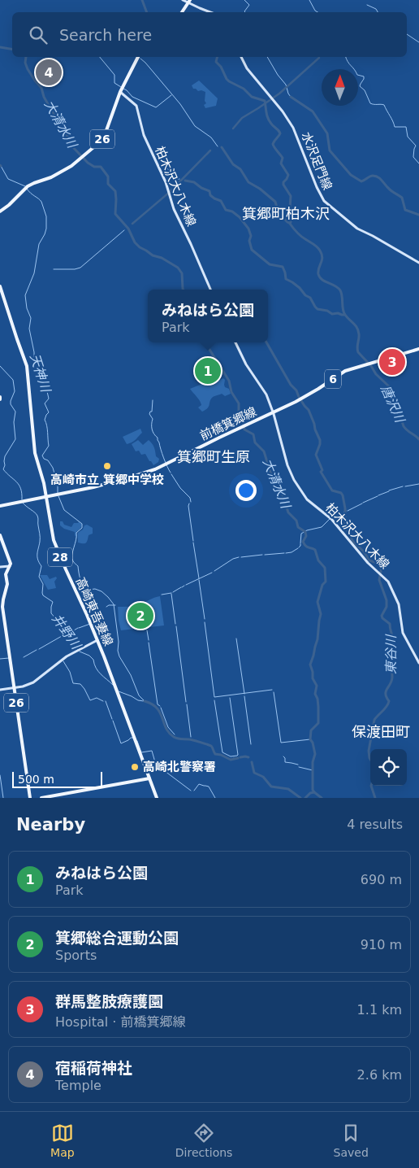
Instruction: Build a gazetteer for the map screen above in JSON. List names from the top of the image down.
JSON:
{
  "streets": {
    "main road": [
      "26",
      "水沢足門線",
      "柏木沢大八木線",
      "6",
      "前橋箕郷線",
      "28",
      "高崎東吾妻線"
    ]
  },
  "crossings": [
    ["26", "柏木沢大八木線"],
    ["柏木沢大八木線", "前橋箕郷線"],
    ["前橋箕郷線", "高崎東吾妻線"]
  ],
  "districts": ["箕郷町柏木沢", "箕郷町生原", "保渡田町"],
  "water": [
    "大清水川",
    "天神川",
    "唐沢川",
    "井野川",
    "東谷川"
  ],
  "places": ["高崎市立 箕郷中学校", "高崎北警察署"],
  "scale_bar": "500 m",
  "north": "top",
  "page": {
    "search": "Search here",
    "pins": [
      "4",
      "3",
      "1",
      "2"
    ],
    "popup": ["みねはら公園", "Park"],
    "scale": "500 m",
    "heading": ["Nearby", "4 results"],
    "list": [
      {
        "mark": "1",
        "name": "みねはら公園",
        "note": "Park",
        "value": "690 m"
      },
      {
        "mark": "2",
        "name": "箕郷総合運動公園",
        "note": "Sports",
        "value": "910 m"
      },
      {
        "mark": "3",
        "name": "群馬整肢療護園",
        "note": "Hospital · 前橋箕郷線",
        "value": "1.1 km"
      },
      {
        "mark": "4",
        "name": "宿稲荷神社",
        "note": "Temple",
        "value": "2.6 km"
      }
    ],
    "nav": ["Map", "Directions", "Saved"]
  }
}
